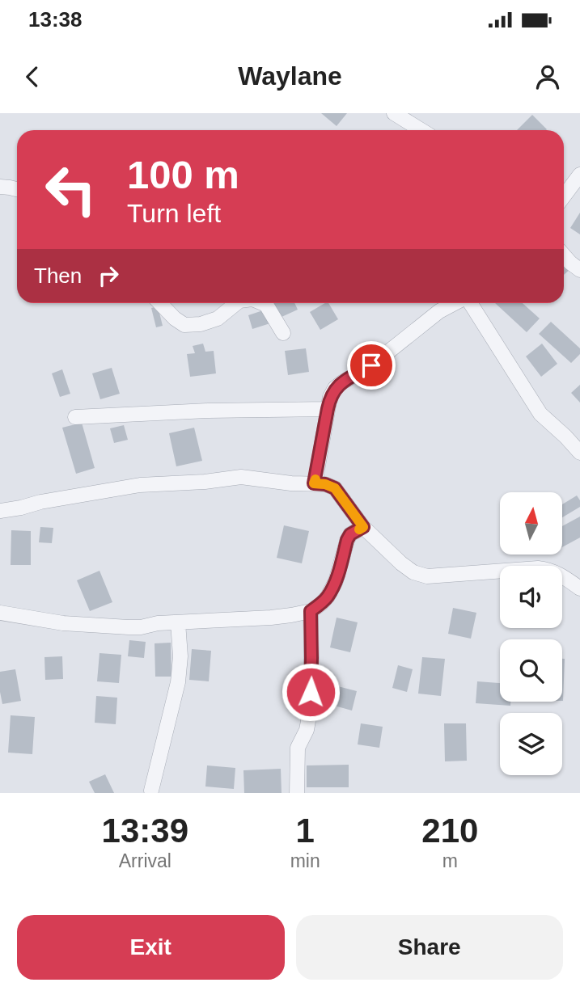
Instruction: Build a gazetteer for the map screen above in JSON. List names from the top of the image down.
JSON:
{
  "north": "top",
  "page": {
    "status": "13:38",
    "header": "Waylane",
    "turn": ["100 m", "Turn left"],
    "then": "Then",
    "eta": [
      "13:39",
      "Arrival",
      "1",
      "min",
      "210",
      "m"
    ],
    "buttons": ["Exit", "Share"]
  }
}
